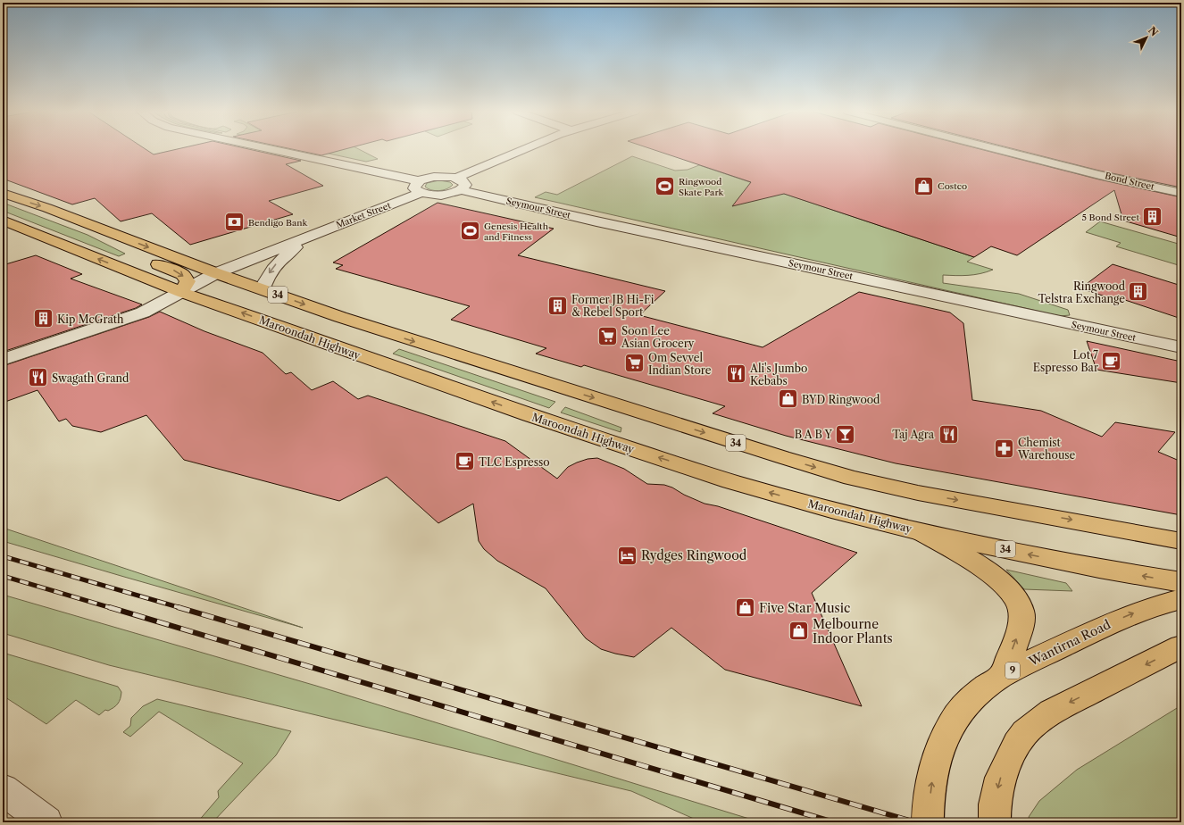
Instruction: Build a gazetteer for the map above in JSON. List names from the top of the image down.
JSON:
{
  "streets": {
    "main road": [
      "34",
      "Maroondah Highway",
      "Wantirna Road",
      "9"
    ],
    "street": ["Bond Street", "Seymour Street", "Market Street"]
  },
  "crossings": [
    ["Seymour Street", "Market Street"],
    ["Market Street", "34"],
    ["Market Street", "Maroondah Highway"]
  ],
  "places": {
    "shop": [
      "Costco",
      "BYD Ringwood",
      "Five Star Music",
      "Melbourne Indoor Plants"
    ],
    "sports": ["Ringwood Skate Park", "Genesis Health and Fitness"],
    "building": [
      "5 Bond Street",
      "Ringwood Telstra Exchange",
      "Former JB Hi-Fi & Rebel Sport",
      "Kip McGrath"
    ],
    "bank": ["Bendigo Bank"],
    "supermarket": ["Soon Lee Asian Grocery", "Om Sevvel Indian Store"],
    "cafe": ["Lot 7 Espresso Bar", "TLC Espresso"],
    "restaurant": ["Ali's Jumbo Kebabs", "Swagath Grand", "Taj Agra"],
    "bar": ["B A B Y"],
    "pharmacy": ["Chemist Warehouse"],
    "hotel": ["Rydges Ringwood"]
  },
  "north": "top right"
}
